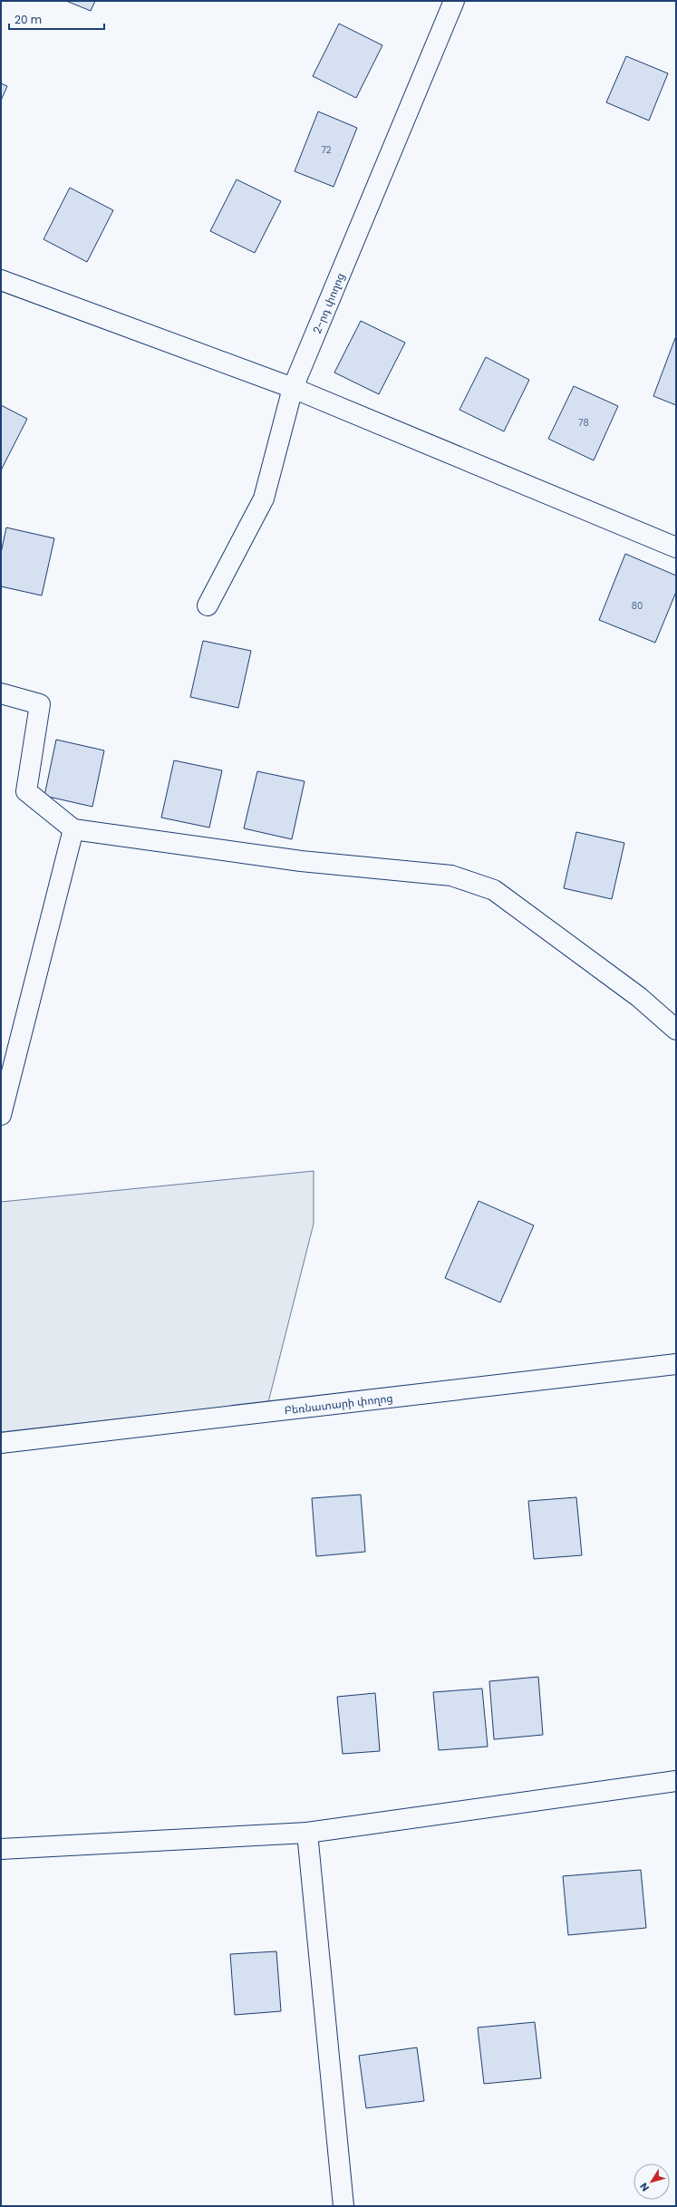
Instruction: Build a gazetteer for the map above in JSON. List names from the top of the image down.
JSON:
{
  "streets": {
    "street": ["2-րդ փողոց", "Բեռնատարի փողոց"]
  },
  "house_numbers": ["72", "78", "80"],
  "scale_bar": "20 m",
  "north": "bottom left"
}
